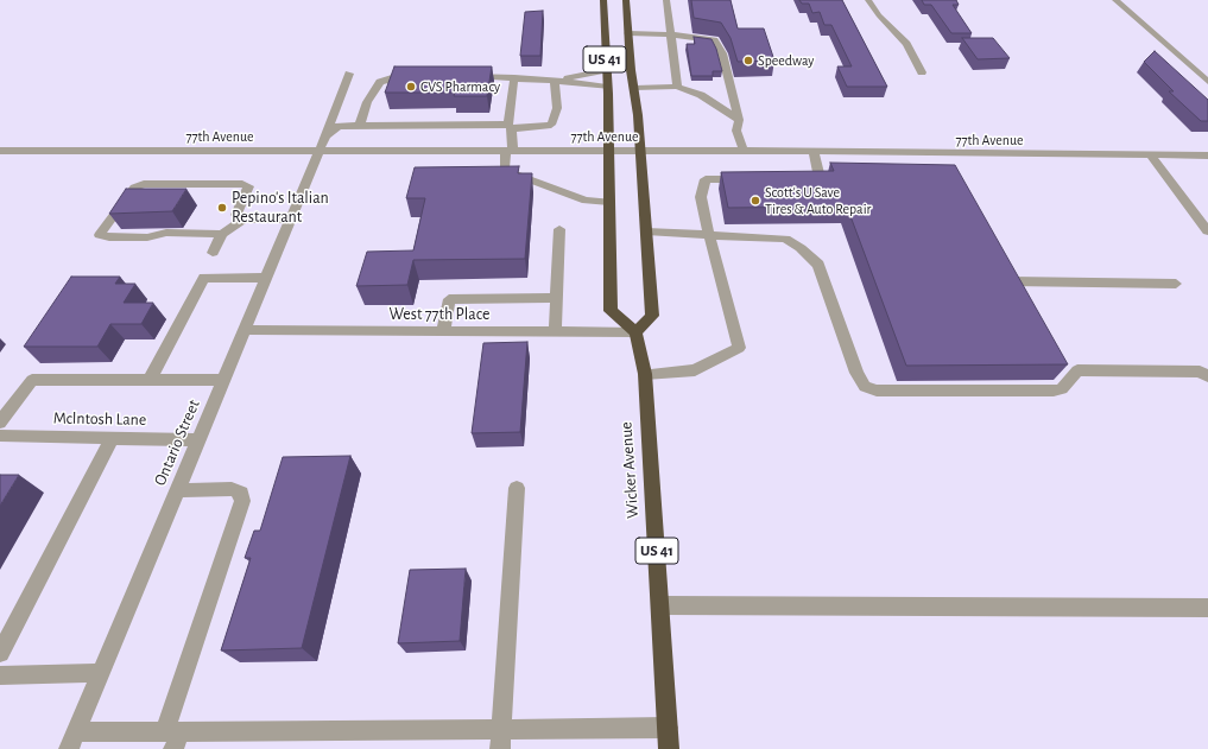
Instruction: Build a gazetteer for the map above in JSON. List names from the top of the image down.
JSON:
{
  "streets": {
    "highway": ["US 41", "Wicker Avenue"],
    "street": [
      "77th Avenue",
      "West 77th Place",
      "Mclntosh Lane",
      "Ontario Street"
    ]
  },
  "crossings": [
    ["US 41", "77th Avenue"],
    ["US 41", "West 77th Place"],
    ["US 41", "Wicker Avenue"],
    ["77th Avenue", "Ontario Street"],
    ["West 77th Place", "Ontario Street"],
    ["West 77th Place", "Wicker Avenue"],
    ["Mclntosh Lane", "Ontario Street"]
  ],
  "places": [
    "Speedway",
    "CVS Pharmacy",
    "Scott's U Save Tires & Auto Repair",
    "Pepino's Italian Restaurant"
  ]
}
